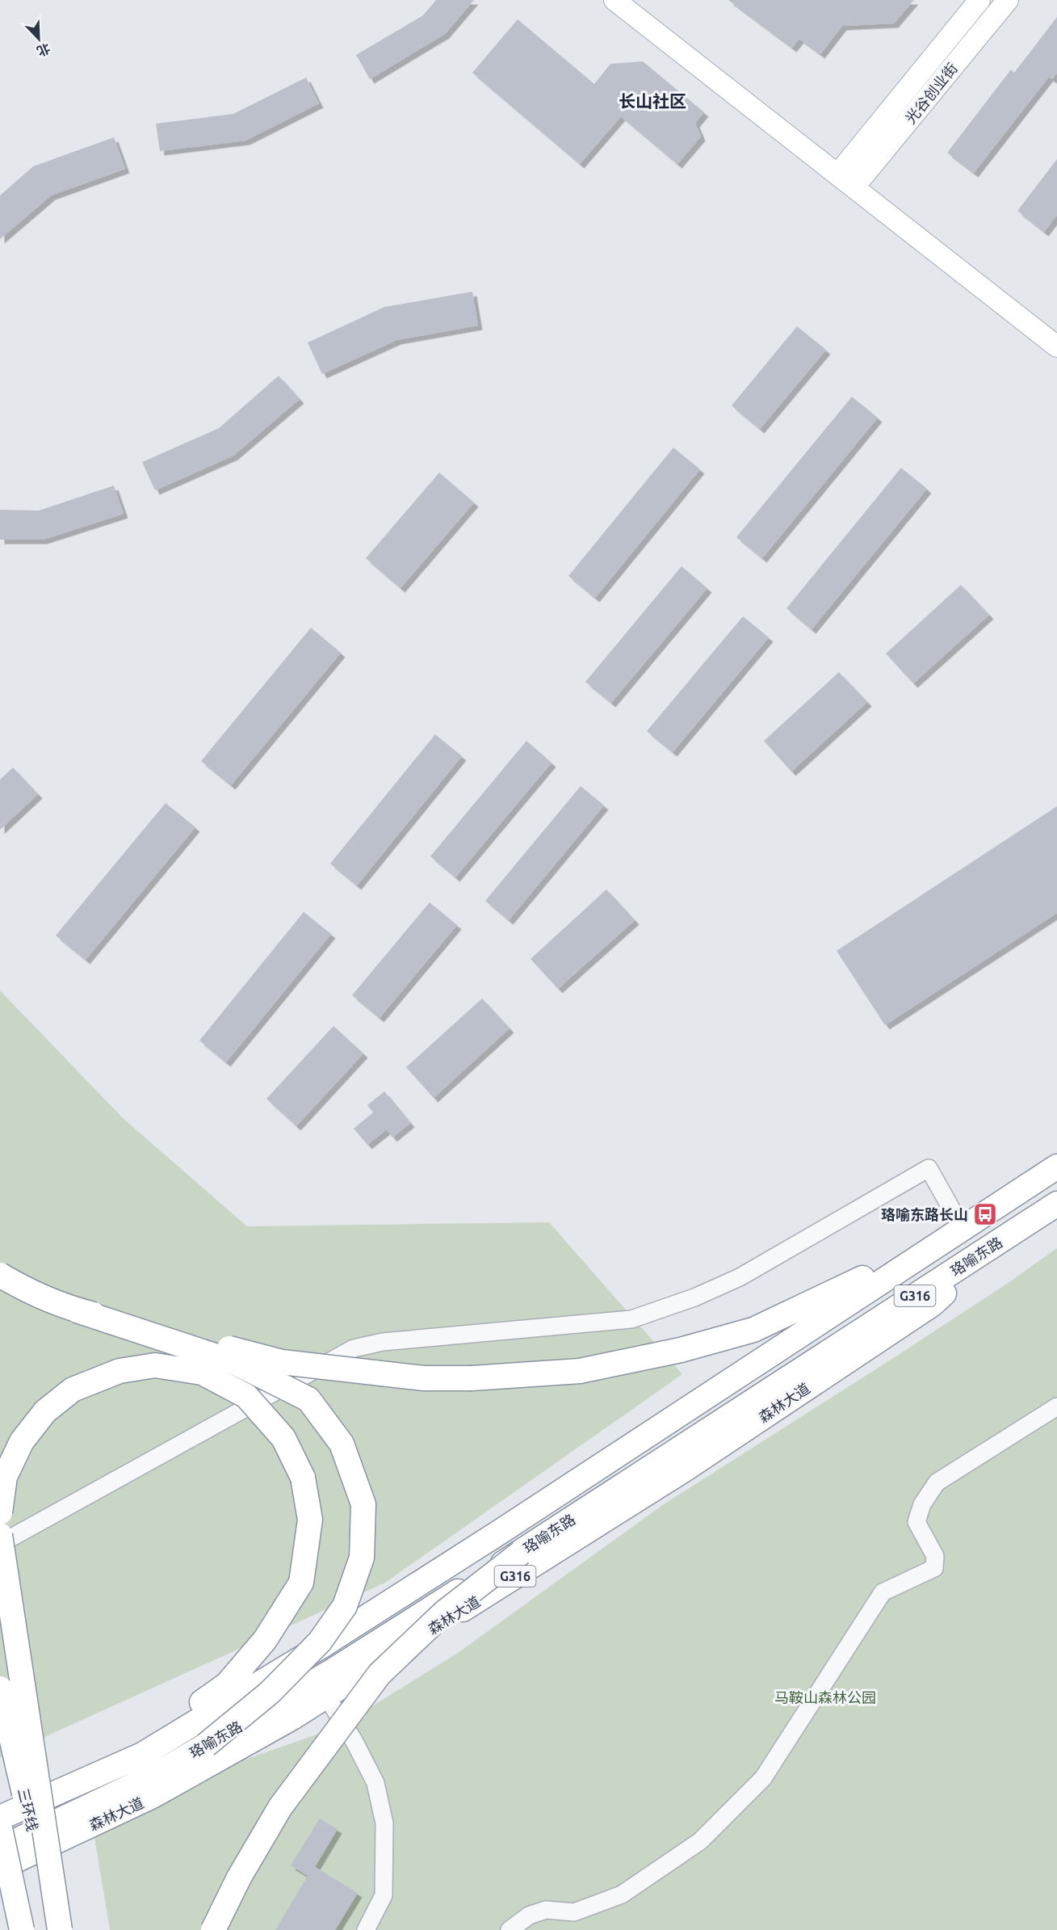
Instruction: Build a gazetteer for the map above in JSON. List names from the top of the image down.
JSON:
{
  "streets": {
    "highway": [
      "珞喻东路",
      "G316",
      "森林大道",
      "三环线"
    ],
    "main road": ["光谷创业街"]
  },
  "crossings": [
    ["珞喻东路", "森林大道"]
  ],
  "districts": ["长山社区"],
  "parks": ["马鞍山森林公园"],
  "places": {
    "bus stop": ["珞喻东路长山"]
  },
  "north": "bottom right"
}
